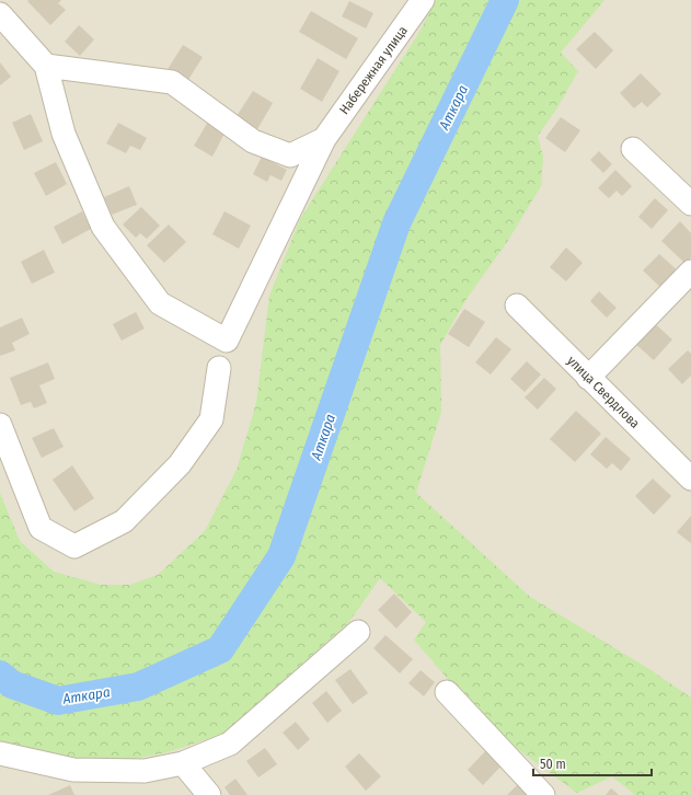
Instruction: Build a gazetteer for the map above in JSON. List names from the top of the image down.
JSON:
{
  "streets": {
    "street": ["Набережная улица", "улица Свердлова"]
  },
  "water": ["Аткара"],
  "scale_bar": "50 m"
}
